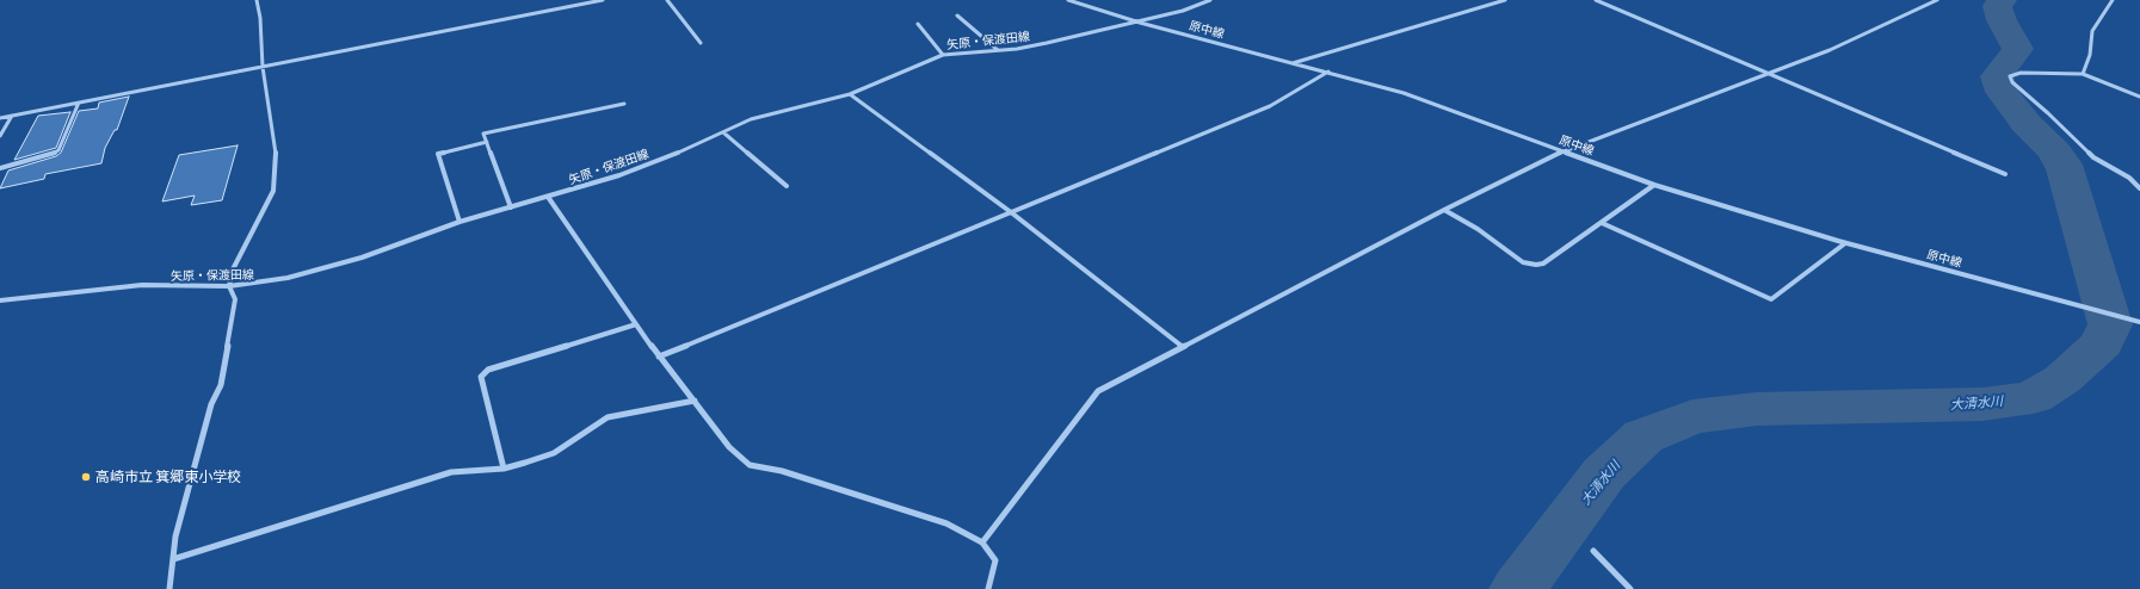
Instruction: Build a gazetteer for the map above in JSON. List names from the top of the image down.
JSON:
{
  "streets": {
    "street": ["原中線", "矢原・保渡田線"]
  },
  "crossings": [
    ["原中線", "矢原・保渡田線"]
  ],
  "water": ["大清水川"],
  "places": ["高崎市立 箕郷東小学校"]
}
